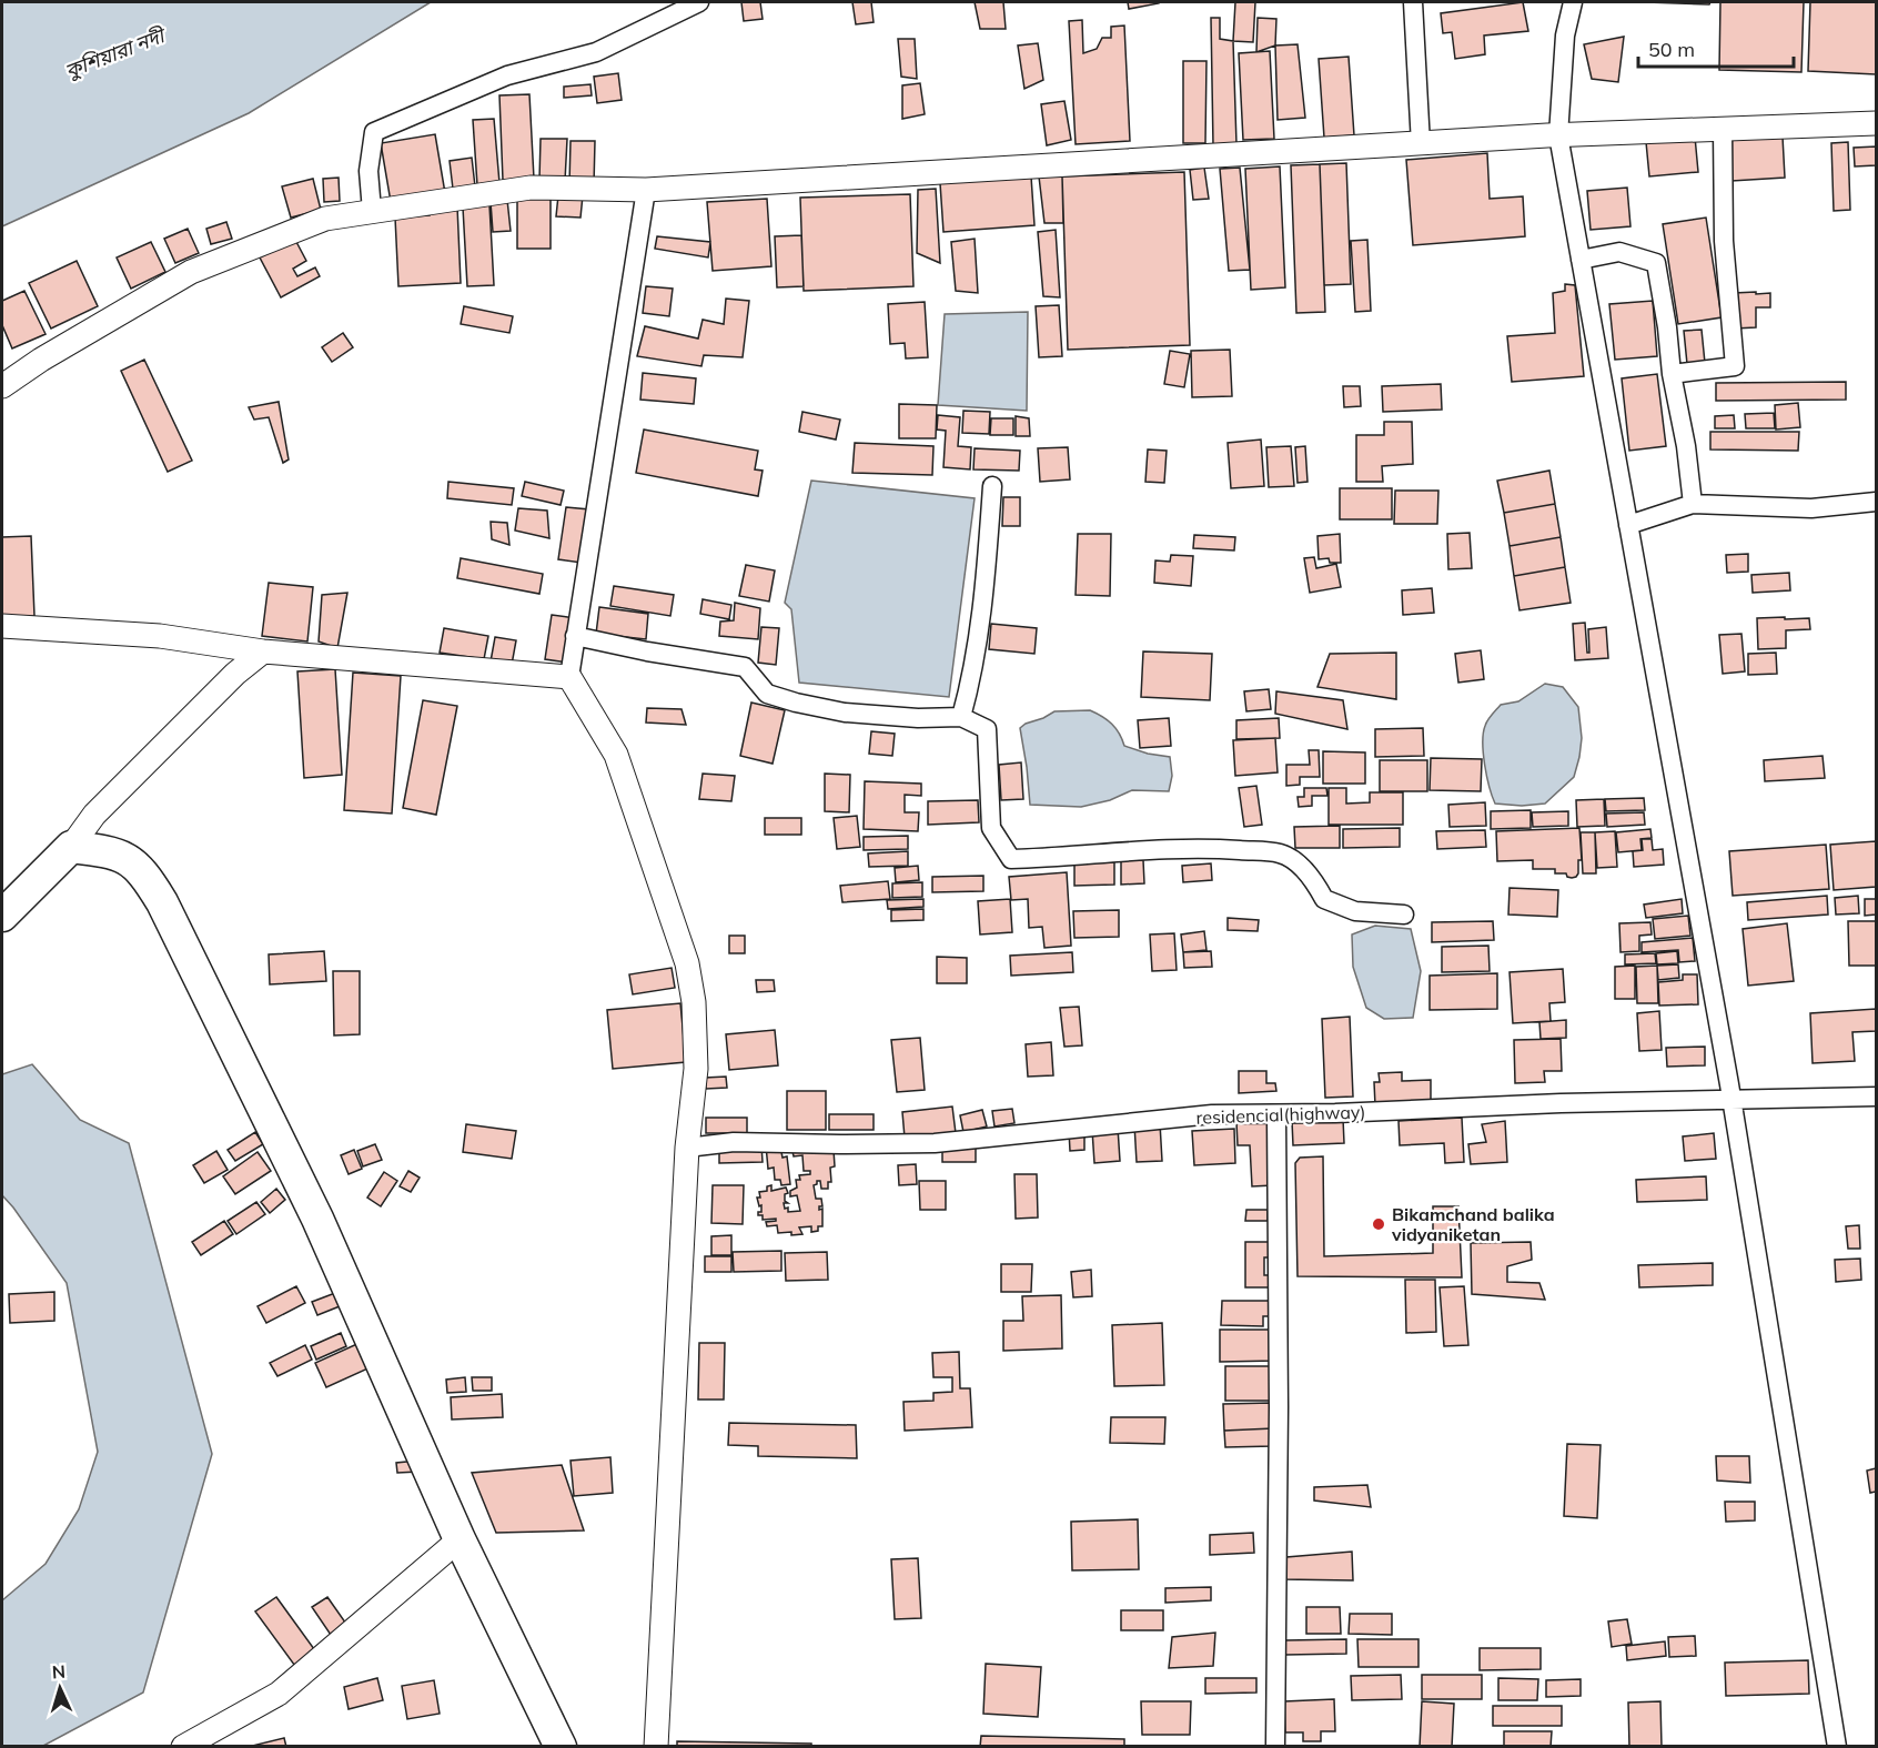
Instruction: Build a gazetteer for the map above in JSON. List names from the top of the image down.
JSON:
{
  "streets": {
    "street": ["residencial(highway)"]
  },
  "water": ["কুশিয়ারা নদী"],
  "places": ["Bikamchand balika vidyaniketan"],
  "scale_bar": "50 m",
  "north": "top"
}
